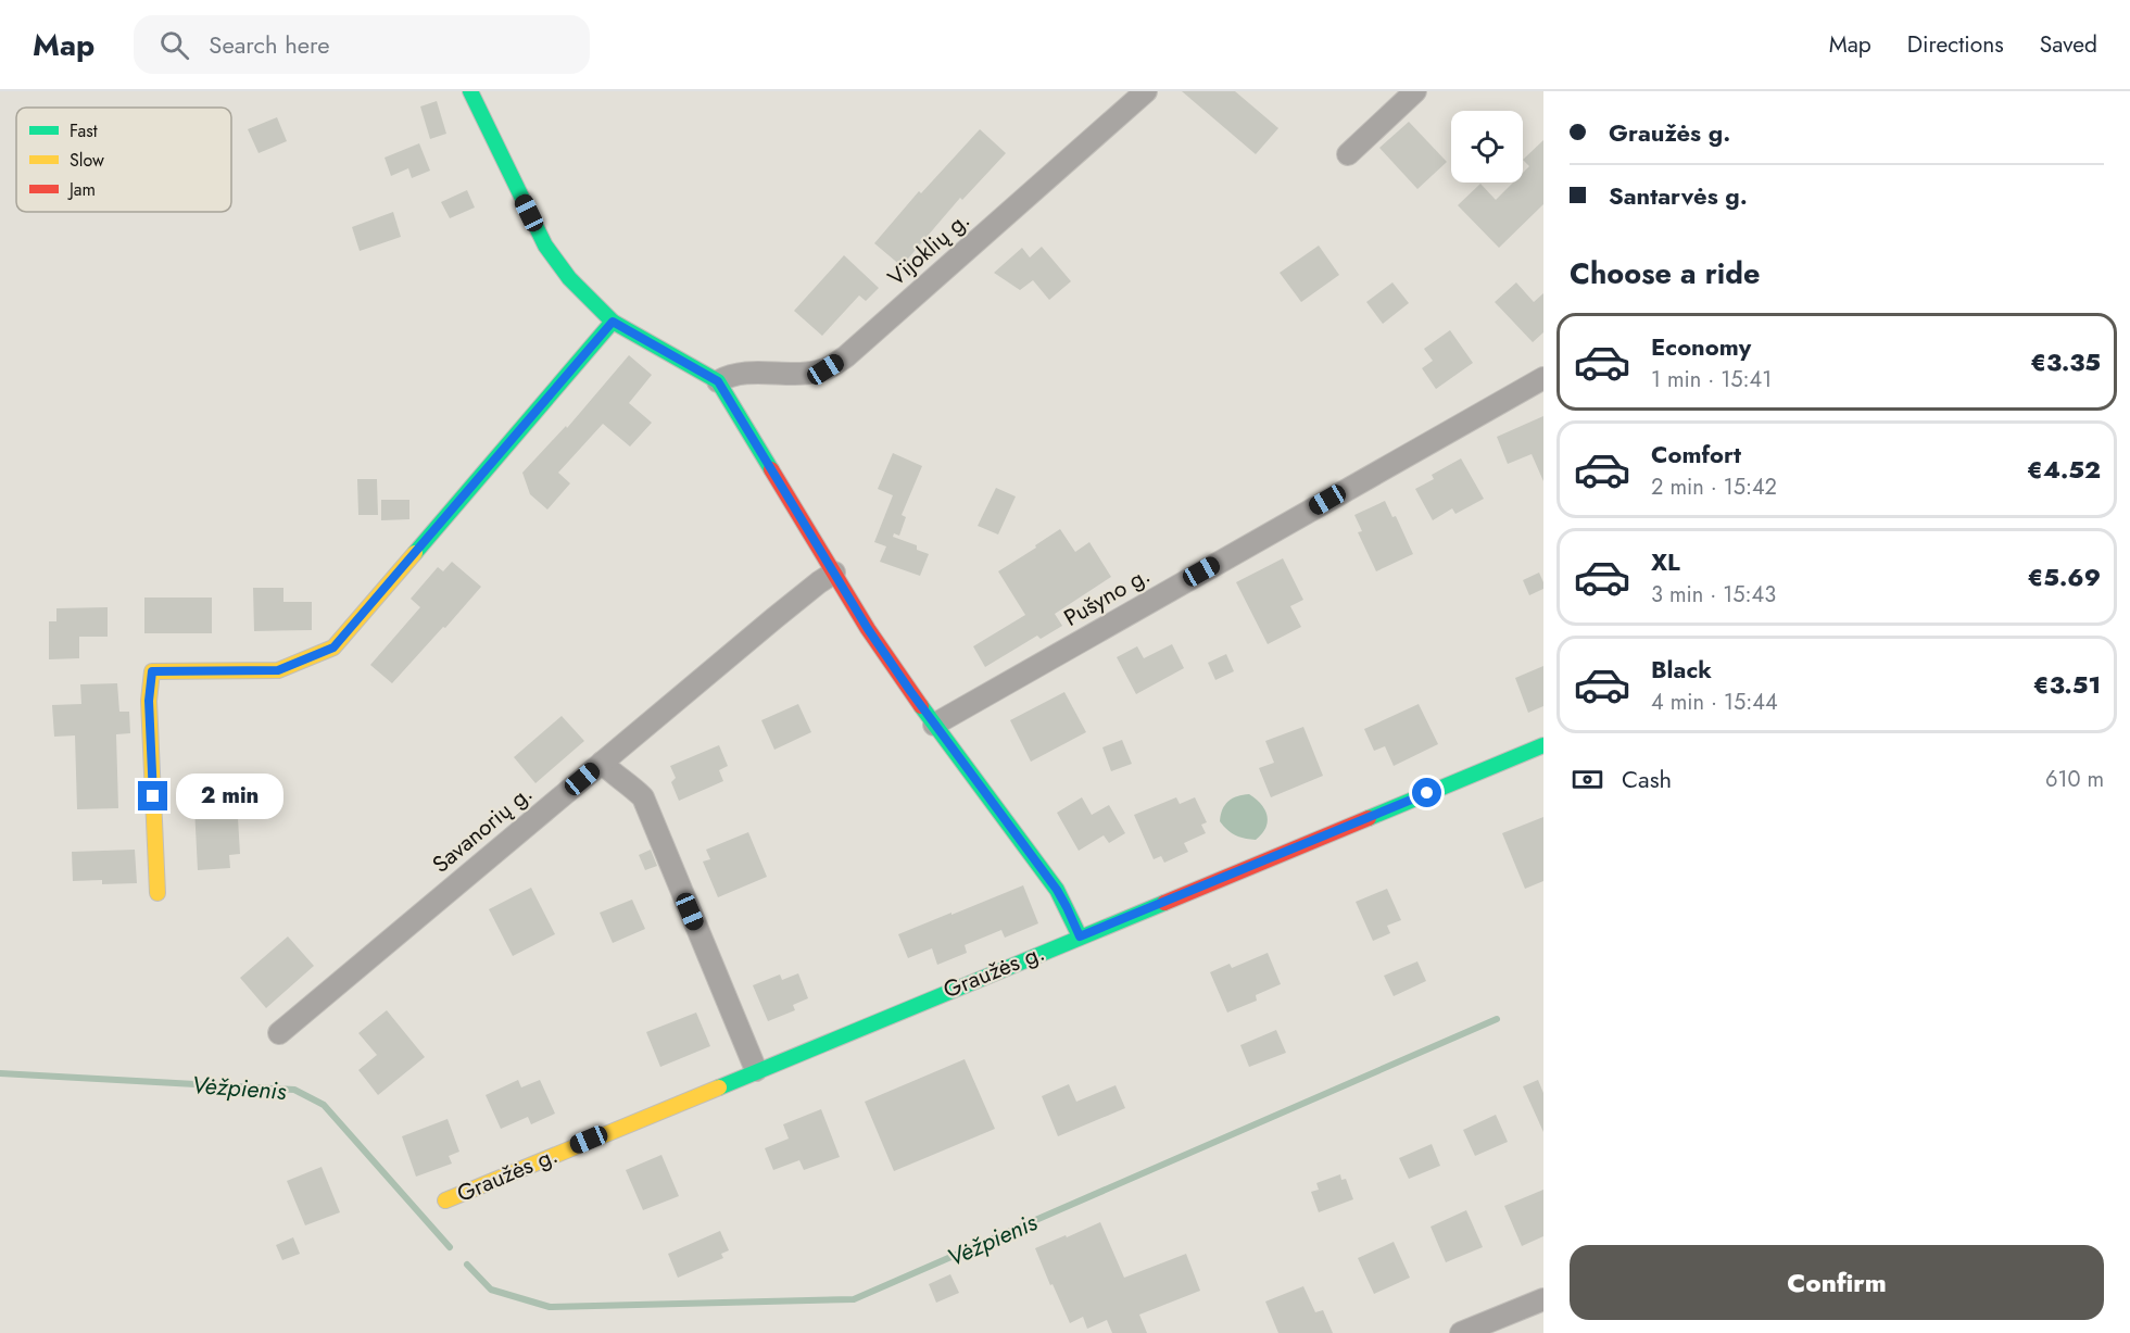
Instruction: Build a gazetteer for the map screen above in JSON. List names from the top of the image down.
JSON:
{
  "streets": {
    "street": [
      "Vijoklių g.",
      "Pušyno g.",
      "Savanorių g.",
      "Graužės g."
    ]
  },
  "water": ["Vėžpienis"],
  "legend": ["Fast", "Slow", "Jam"],
  "page": {
    "header": "Map",
    "search": "Search here",
    "nav": ["Map", "Directions", "Saved"],
    "banner": ["Graužės g.", "Santarvės g."],
    "heading": "Choose a ride",
    "list": [
      {
        "name": "Economy",
        "note": "1 min · 15:41",
        "value": "€3.35"
      },
      {
        "name": "Comfort",
        "note": "2 min · 15:42",
        "value": "€4.52"
      },
      {
        "name": "XL",
        "note": "3 min · 15:43",
        "value": "€5.69"
      },
      {
        "name": "Black",
        "note": "4 min · 15:44",
        "value": "€3.51"
      }
    ],
    "pay": ["Cash", "610 m"],
    "bubble": "2 min",
    "buttons": "Confirm"
  }
}
